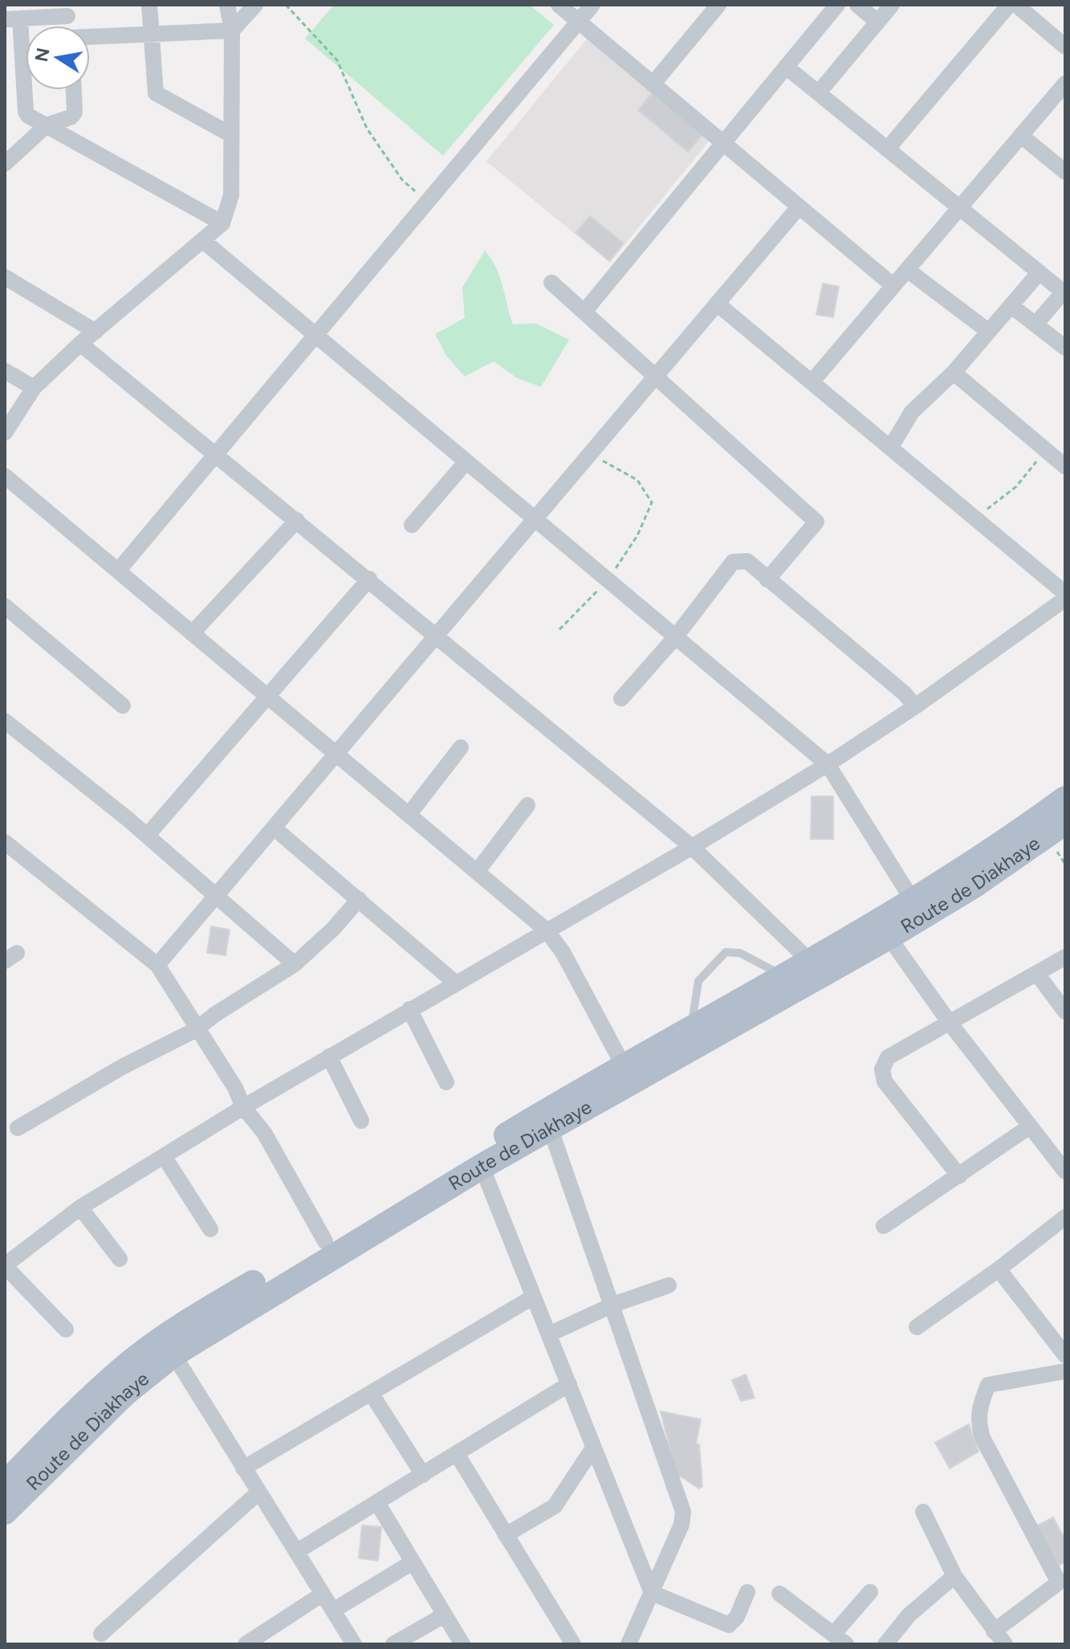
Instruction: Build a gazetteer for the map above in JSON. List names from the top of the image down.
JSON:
{
  "streets": {
    "main road": ["Route de Diakhaye"]
  },
  "north": "left"
}
